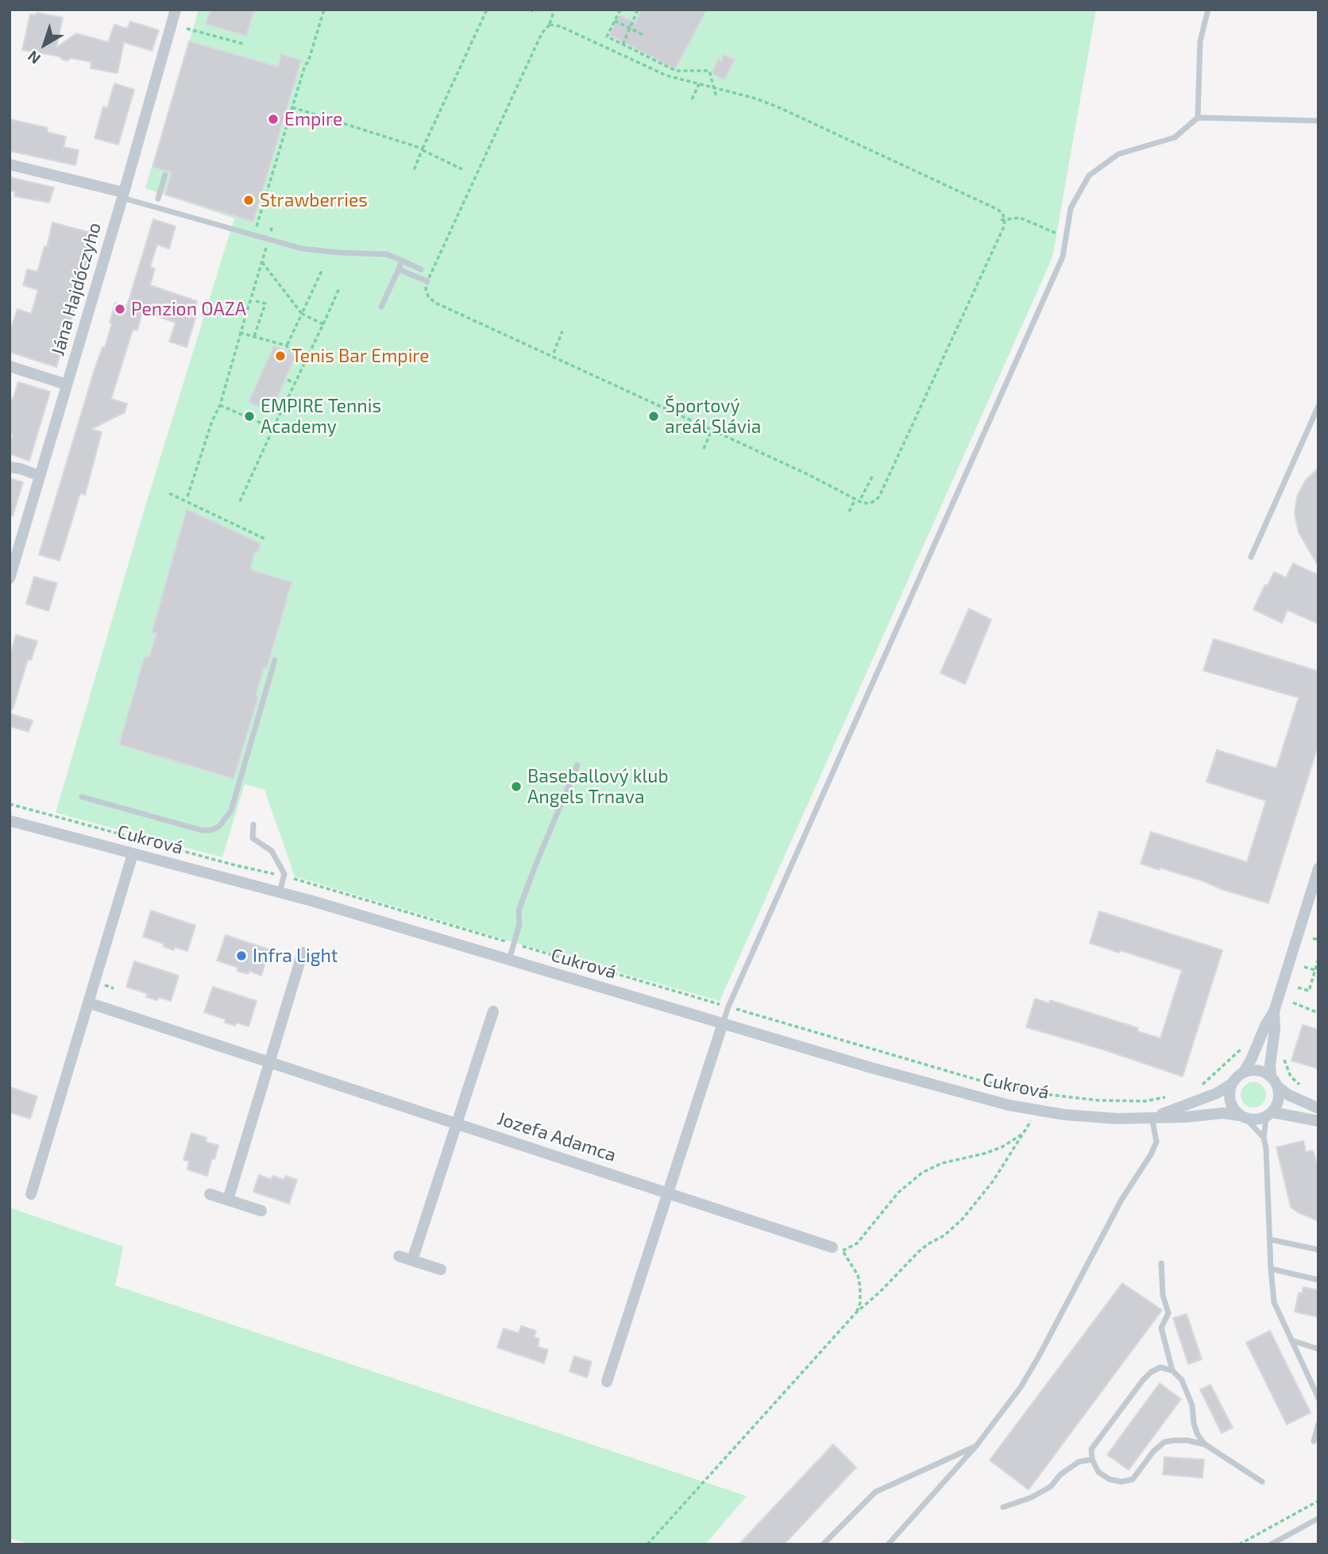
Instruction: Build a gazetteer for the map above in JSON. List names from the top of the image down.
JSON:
{
  "streets": {
    "street": ["Jána Hajdóczyho", "Cukrová", "Jozefa Adamca"]
  },
  "places": [
    "Empire",
    "Strawberries",
    "Penzion OAZA",
    "Tenis Bar Empire",
    "EMPIRE Tennis Academy",
    "Športový areál Slávia",
    "Baseballový klub Angels Trnava",
    "Infra Light"
  ],
  "north": "bottom left"
}
